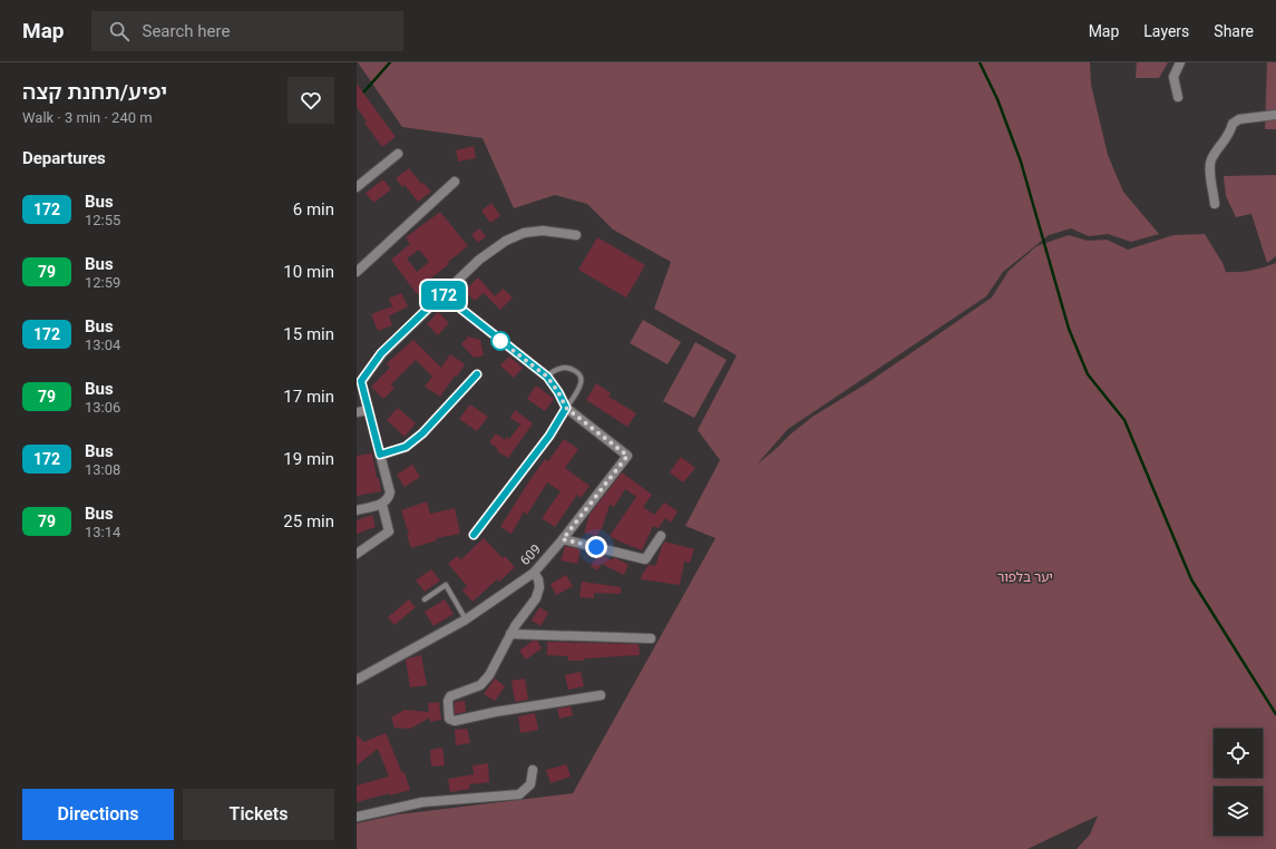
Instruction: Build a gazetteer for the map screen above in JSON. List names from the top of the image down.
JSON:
{
  "streets": {
    "street": ["609"]
  },
  "parks": ["יער בלפור"],
  "lines": ["bus line 172"],
  "page": {
    "header": "Map",
    "search": "Search here",
    "nav": ["Map", "Layers", "Share"],
    "heading": [
      ["יפיע/תחנת קצה", "Walk · 3 min · 240 m"],
      "Departures"
    ],
    "on_map": "172",
    "list": [
      {
        "mark": "172",
        "name": "Bus",
        "note": "12:55",
        "value": "6 min"
      },
      {
        "mark": "79",
        "name": "Bus",
        "note": "12:59",
        "value": "10 min"
      },
      {
        "mark": "172",
        "name": "Bus",
        "note": "13:04",
        "value": "15 min"
      },
      {
        "mark": "79",
        "name": "Bus",
        "note": "13:06",
        "value": "17 min"
      },
      {
        "mark": "172",
        "name": "Bus",
        "note": "13:08",
        "value": "19 min"
      },
      {
        "mark": "79",
        "name": "Bus",
        "note": "13:14",
        "value": "25 min"
      }
    ],
    "buttons": ["Directions", "Tickets"]
  }
}
